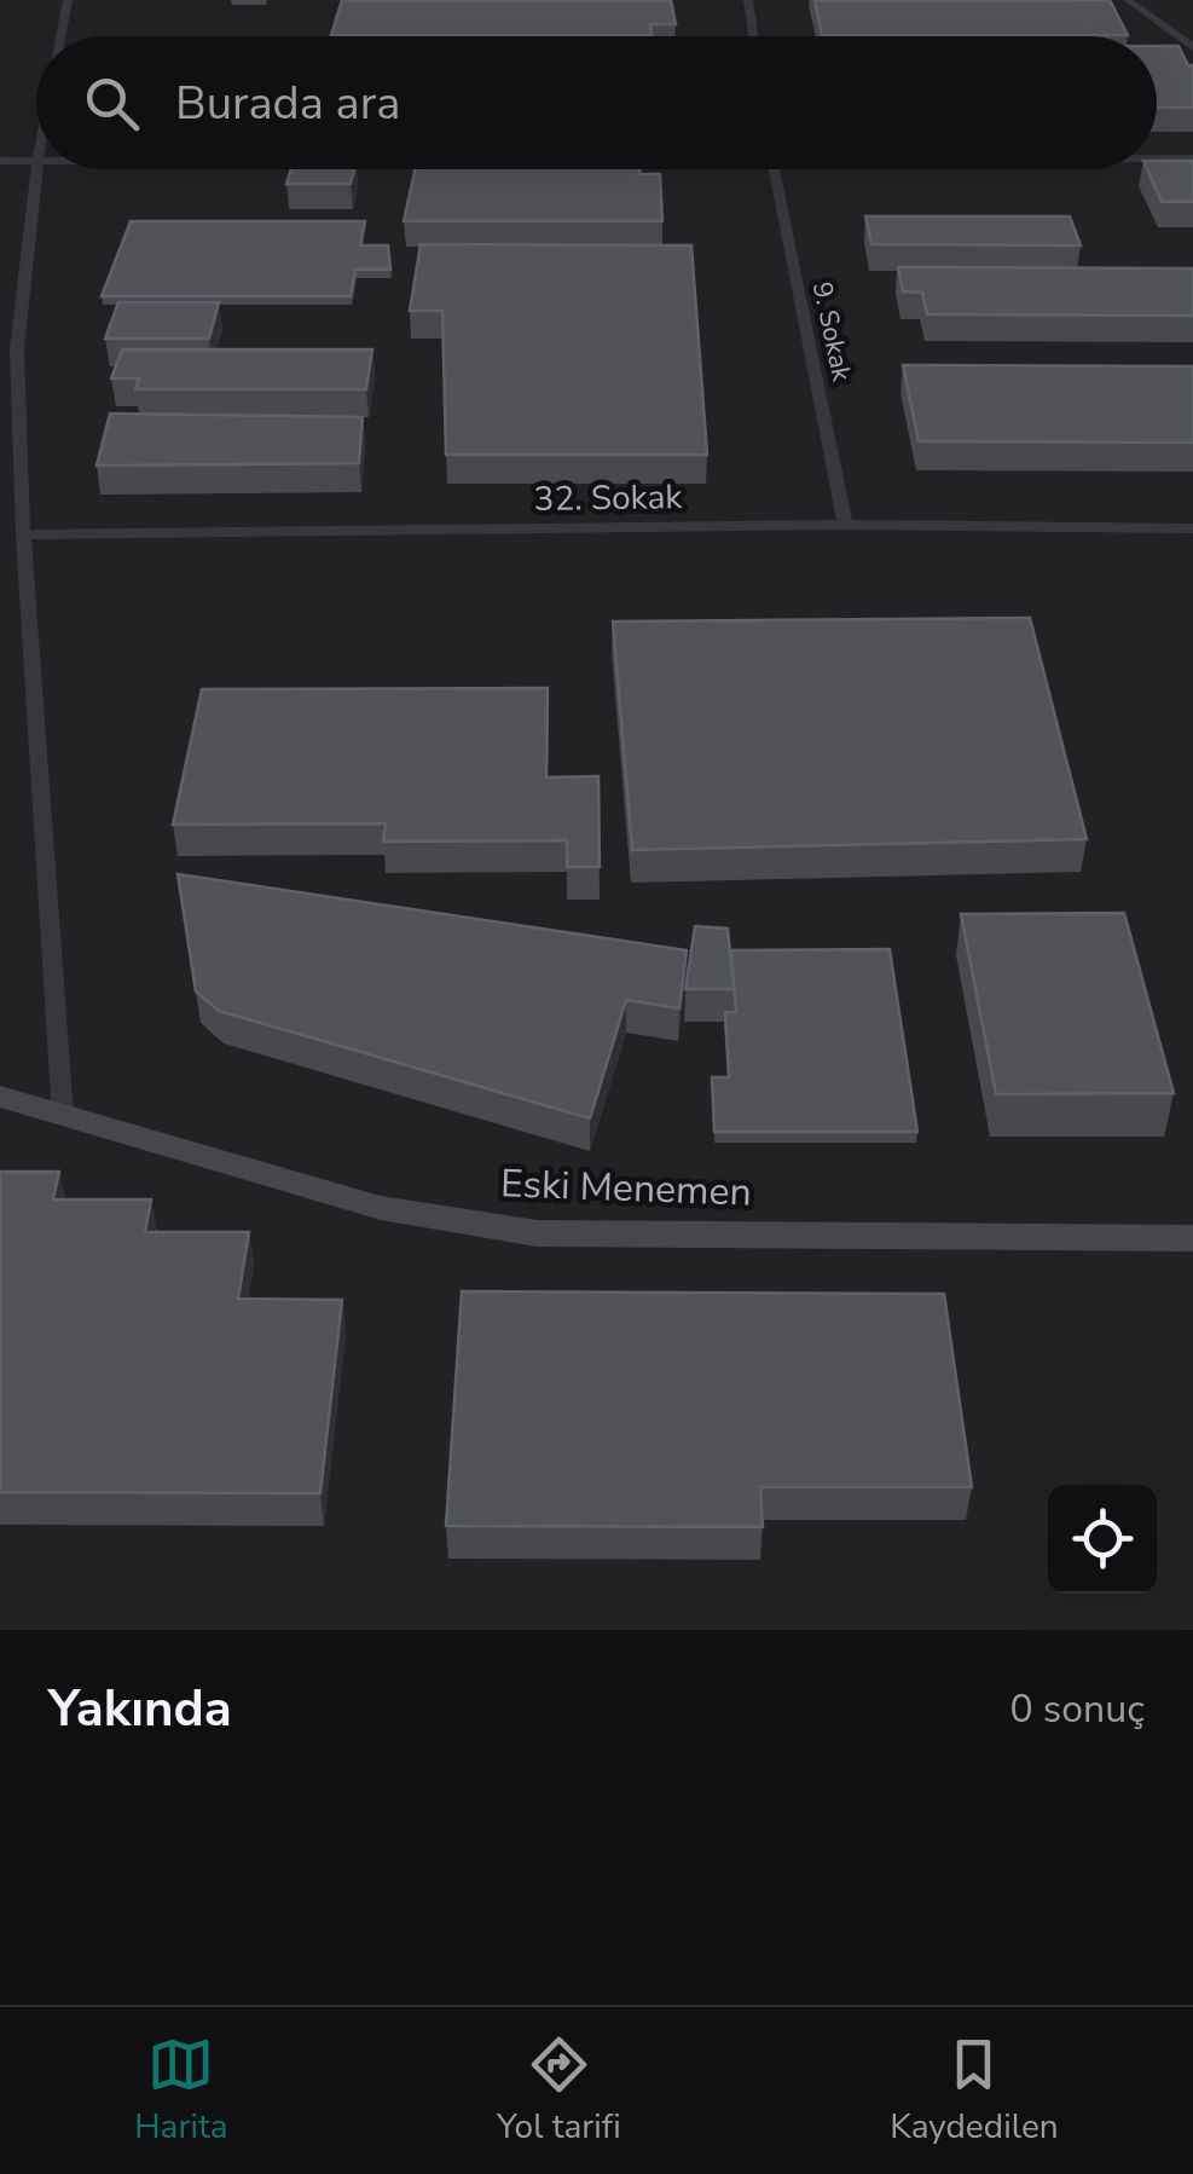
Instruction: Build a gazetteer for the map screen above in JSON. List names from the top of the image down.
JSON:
{
  "streets": {
    "street": ["9. Sokak", "32. Sokak", "Eski Menemen"]
  },
  "crossings": [
    ["9. Sokak", "32. Sokak"]
  ],
  "page": {
    "search": "Burada ara",
    "heading": ["Yakında", "0 sonuç"],
    "nav": ["Harita", "Yol tarifi", "Kaydedilen"]
  }
}
